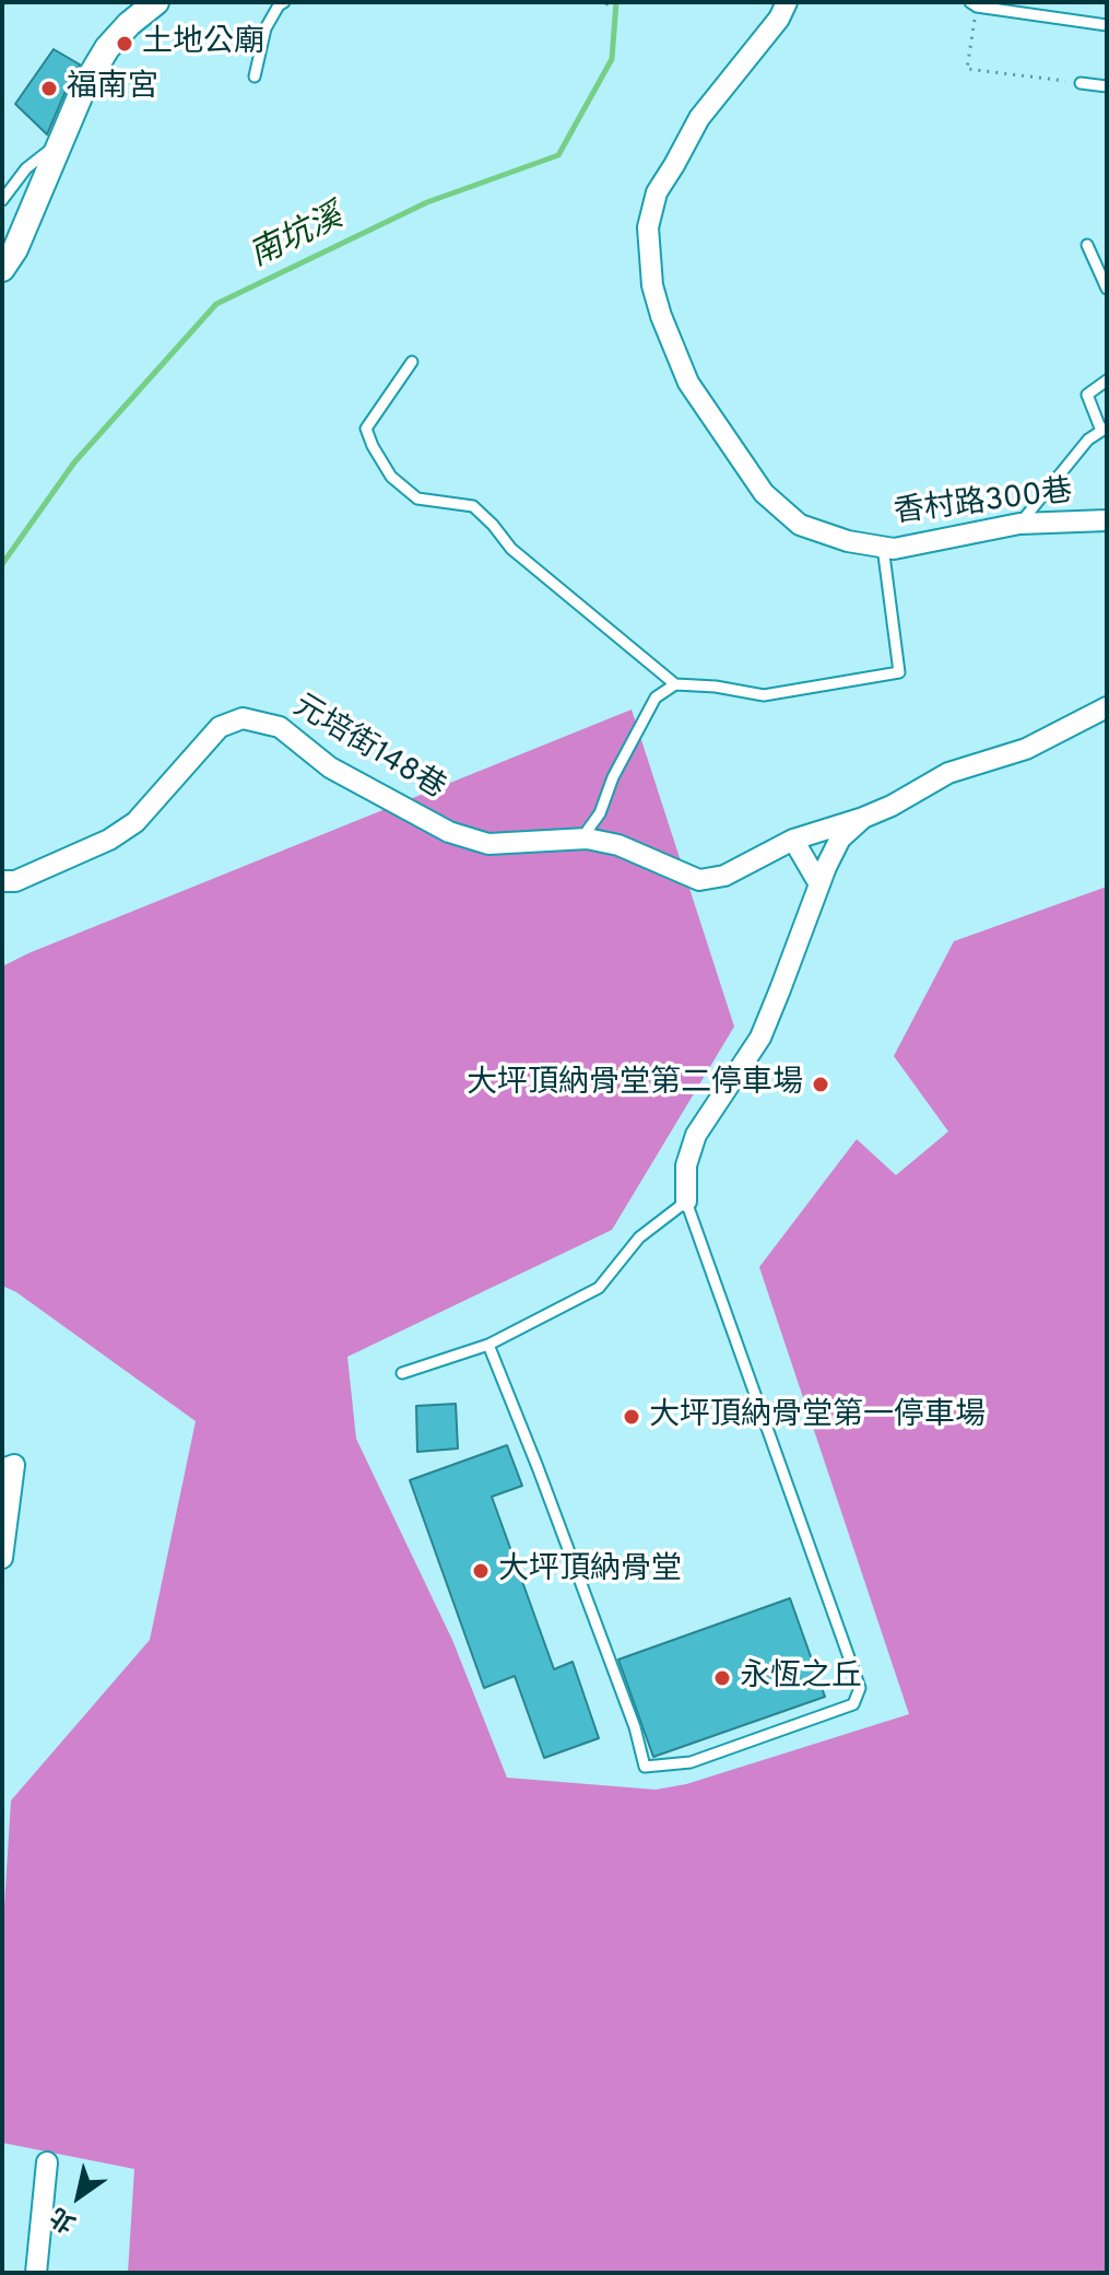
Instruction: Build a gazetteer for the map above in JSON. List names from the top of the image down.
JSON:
{
  "streets": {
    "street": ["香村路300巷", "元培街148巷"]
  },
  "water": ["南坑溪"],
  "places": [
    "土地公廟",
    "福南宮",
    "大坪頂納骨堂第二停車場",
    "大坪頂納骨堂第一停車場",
    "大坪頂納骨堂",
    "永恆之丘"
  ],
  "north": "bottom left"
}
